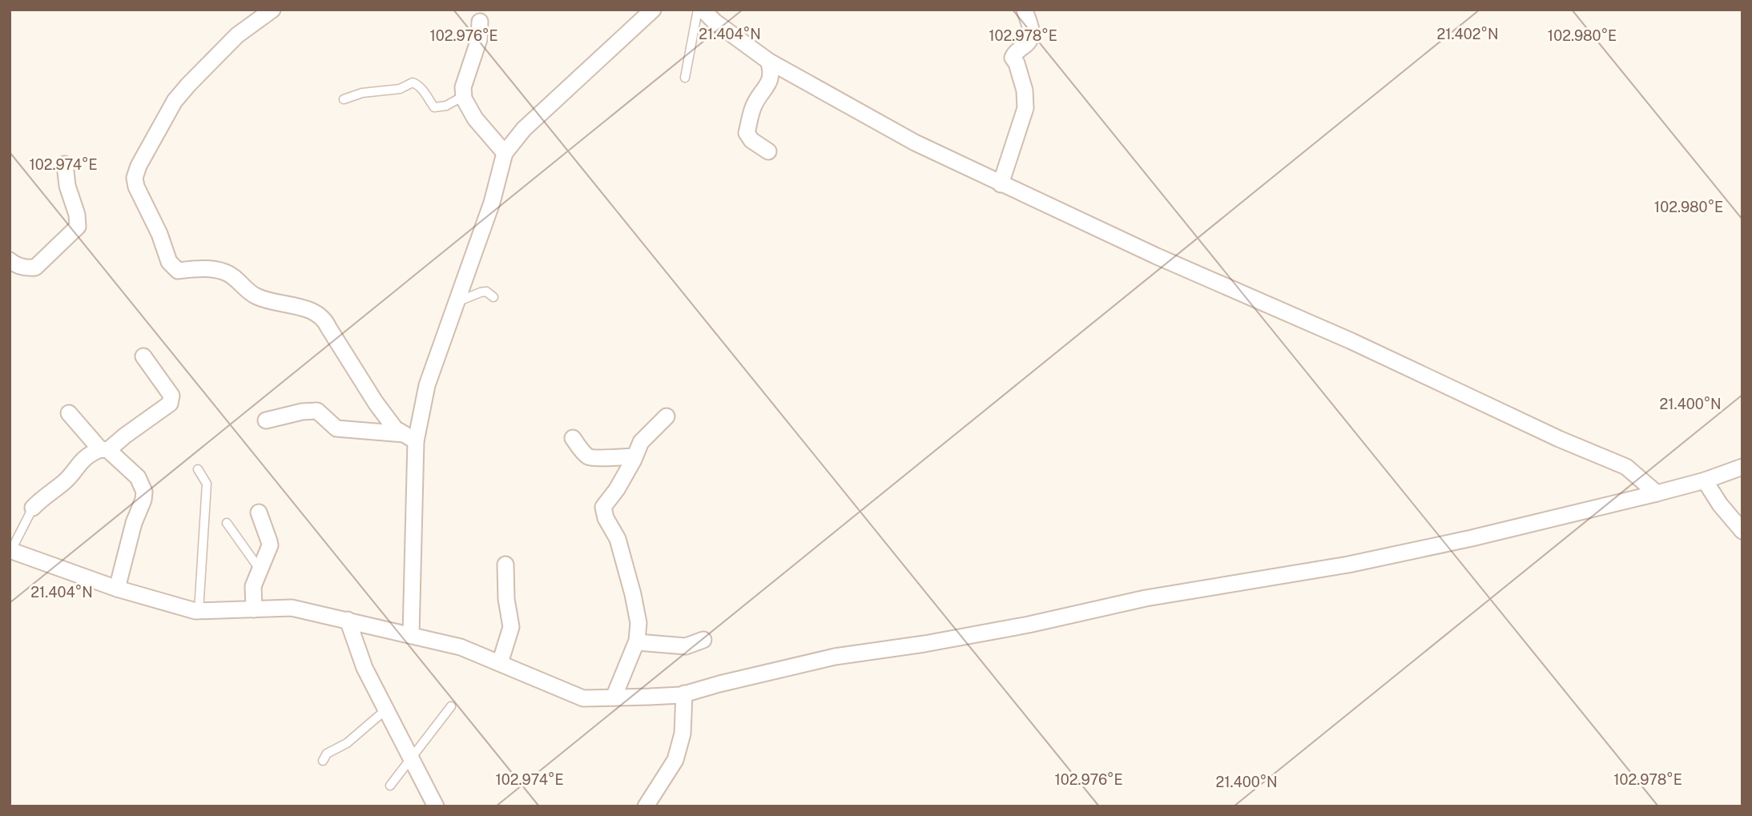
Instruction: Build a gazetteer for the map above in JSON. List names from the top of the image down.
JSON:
{
  "coordinates": [
    "21.404°N",
    "21.402°N",
    "102.976°E",
    "102.978°E",
    "102.980°E",
    "102.974°E",
    "21.400°N"
  ]
}
